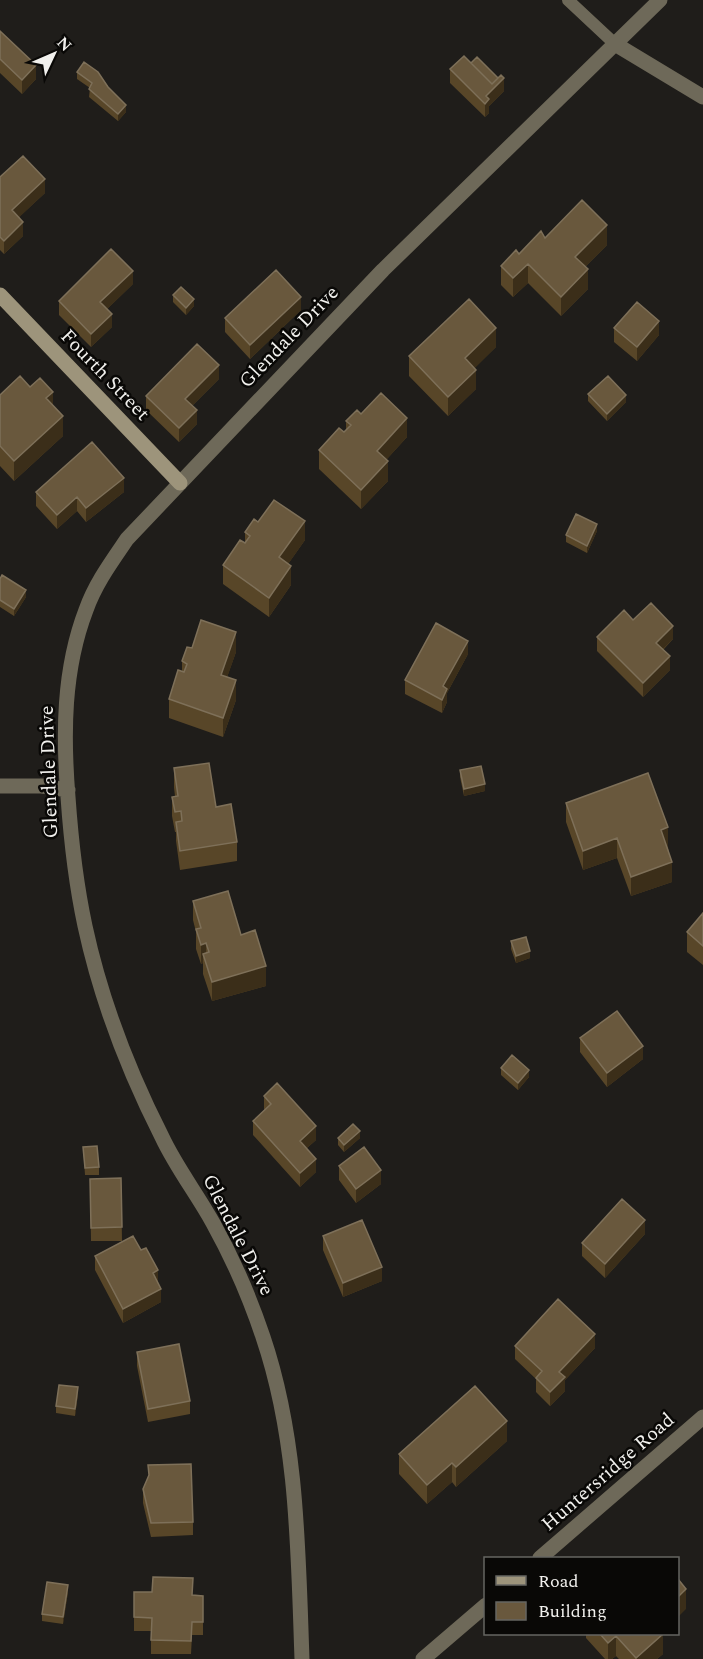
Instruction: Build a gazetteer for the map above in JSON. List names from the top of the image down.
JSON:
{
  "streets": {
    "street": ["Glendale Drive", "Fourth Street", "Huntersridge Road"]
  },
  "crossings": [
    ["Glendale Drive", "Fourth Street"]
  ],
  "legend": ["Road", "Building"],
  "north": "top right"
}
